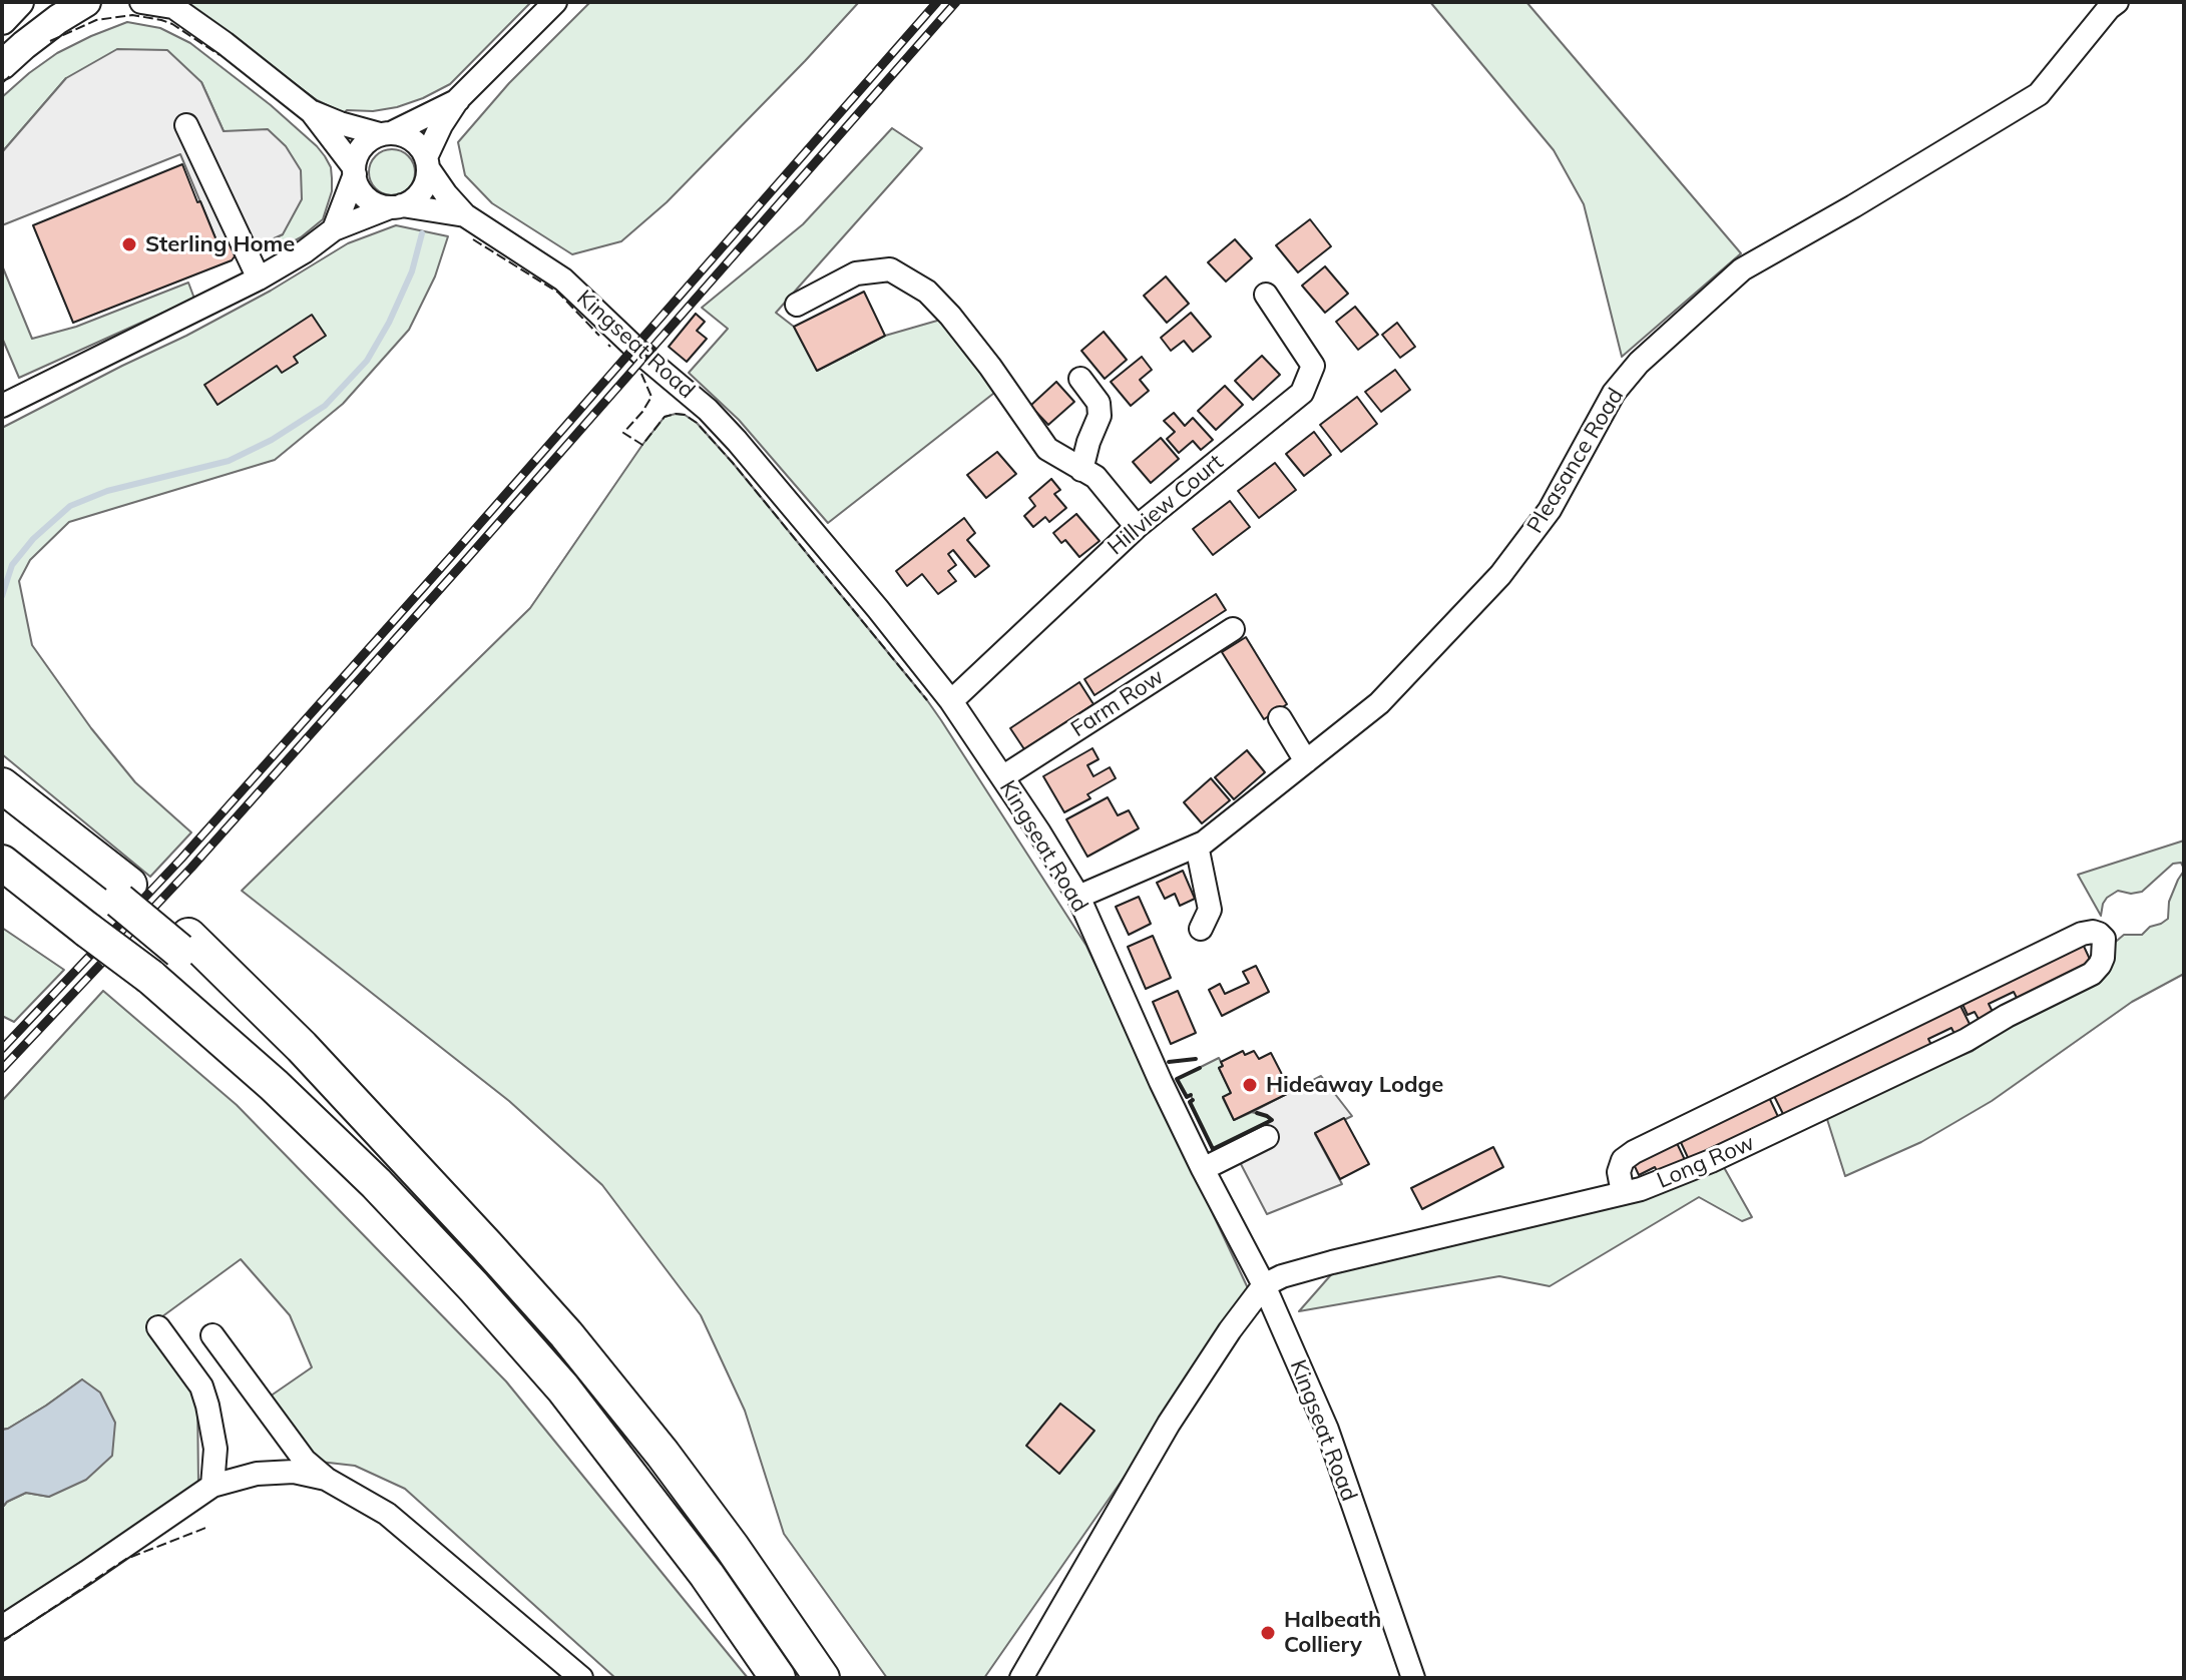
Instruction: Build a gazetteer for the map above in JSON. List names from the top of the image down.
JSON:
{
  "streets": {
    "street": [
      "Kingseat Road",
      "Pleasance Road",
      "Hillview Court",
      "Farm Row",
      "Long Row"
    ]
  },
  "crossings": [
    ["Kingseat Road", "Pleasance Road"],
    ["Kingseat Road", "Hillview Court"],
    ["Kingseat Road", "Farm Row"],
    ["Kingseat Road", "Long Row"]
  ],
  "places": ["Sterling Home", "Hideaway Lodge", "Halbeath Colliery"]
}
